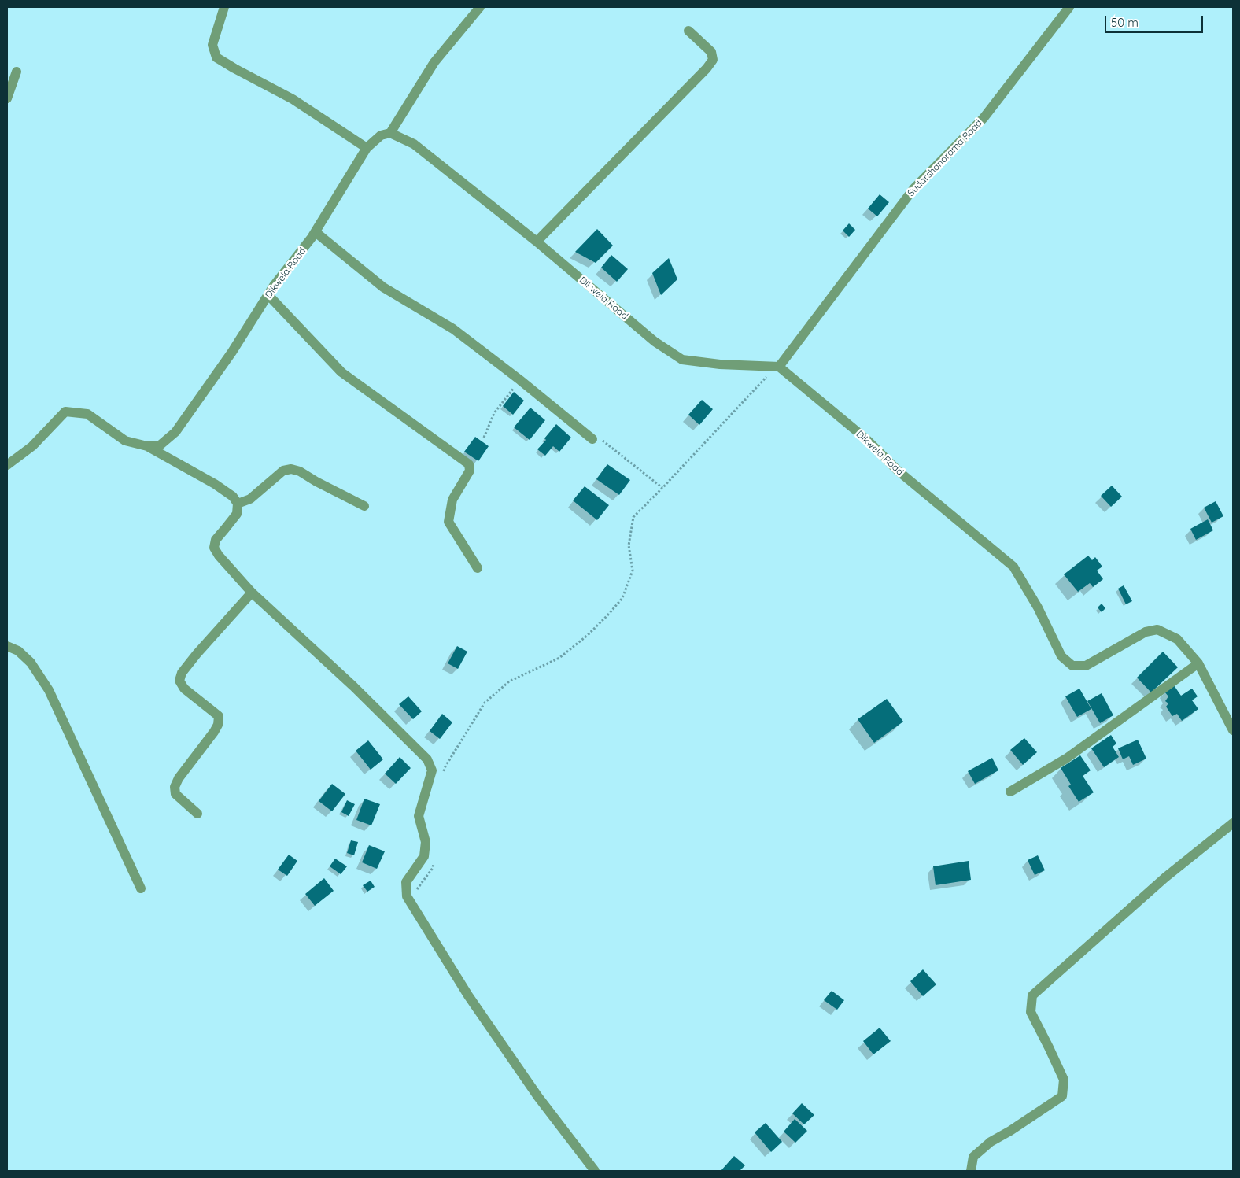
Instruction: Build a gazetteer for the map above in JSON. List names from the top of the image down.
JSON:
{
  "streets": {
    "street": ["Sudarshanarama Road", "Dikwela Road"]
  },
  "crossings": [
    ["Sudarshanarama Road", "Dikwela Road"]
  ],
  "scale_bar": "50 m"
}
